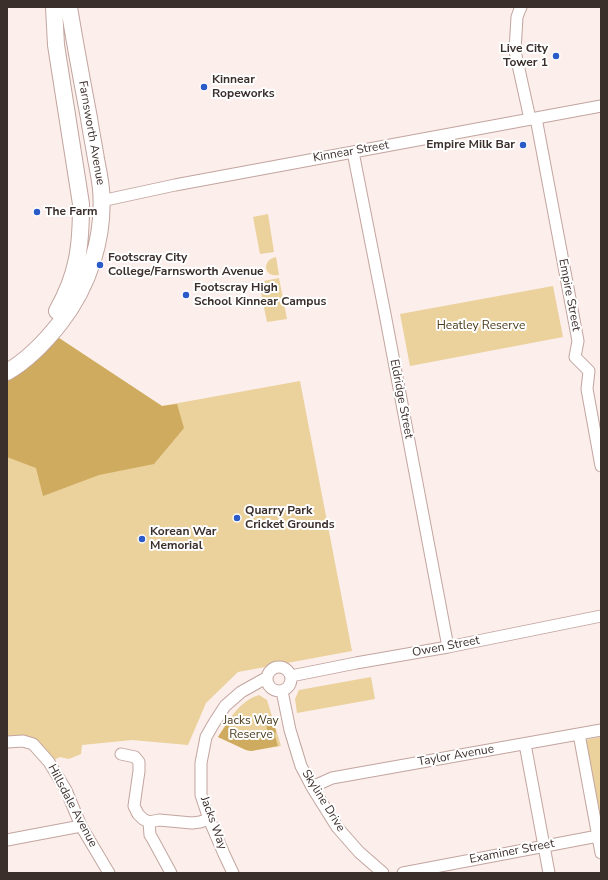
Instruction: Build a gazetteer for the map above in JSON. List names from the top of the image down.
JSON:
{
  "streets": {
    "main road": ["Farnsworth Avenue"],
    "street": [
      "Kinnear Street",
      "Empire Street",
      "Eldridge Street",
      "Owen Street",
      "Taylor Avenue",
      "Skyline Drive",
      "Hillsdale Avenue",
      "Jacks Way",
      "Examiner Street"
    ]
  },
  "crossings": [
    ["Farnsworth Avenue", "Kinnear Street"],
    ["Kinnear Street", "Empire Street"],
    ["Kinnear Street", "Eldridge Street"],
    ["Eldridge Street", "Owen Street"],
    ["Owen Street", "Skyline Drive"],
    ["Owen Street", "Jacks Way"],
    ["Taylor Avenue", "Skyline Drive"],
    ["Skyline Drive", "Jacks Way"]
  ],
  "parks": ["Heatley Reserve", "Jacks Way Reserve"],
  "places": [
    "Live City Tower 1",
    "Kinnear Ropeworks",
    "Empire Milk Bar",
    "The Farm",
    "Footscray City College/Farnsworth Avenue",
    "Footscray High School Kinnear Campus",
    "Quarry Park Cricket Grounds",
    "Korean War Memorial"
  ]
}
